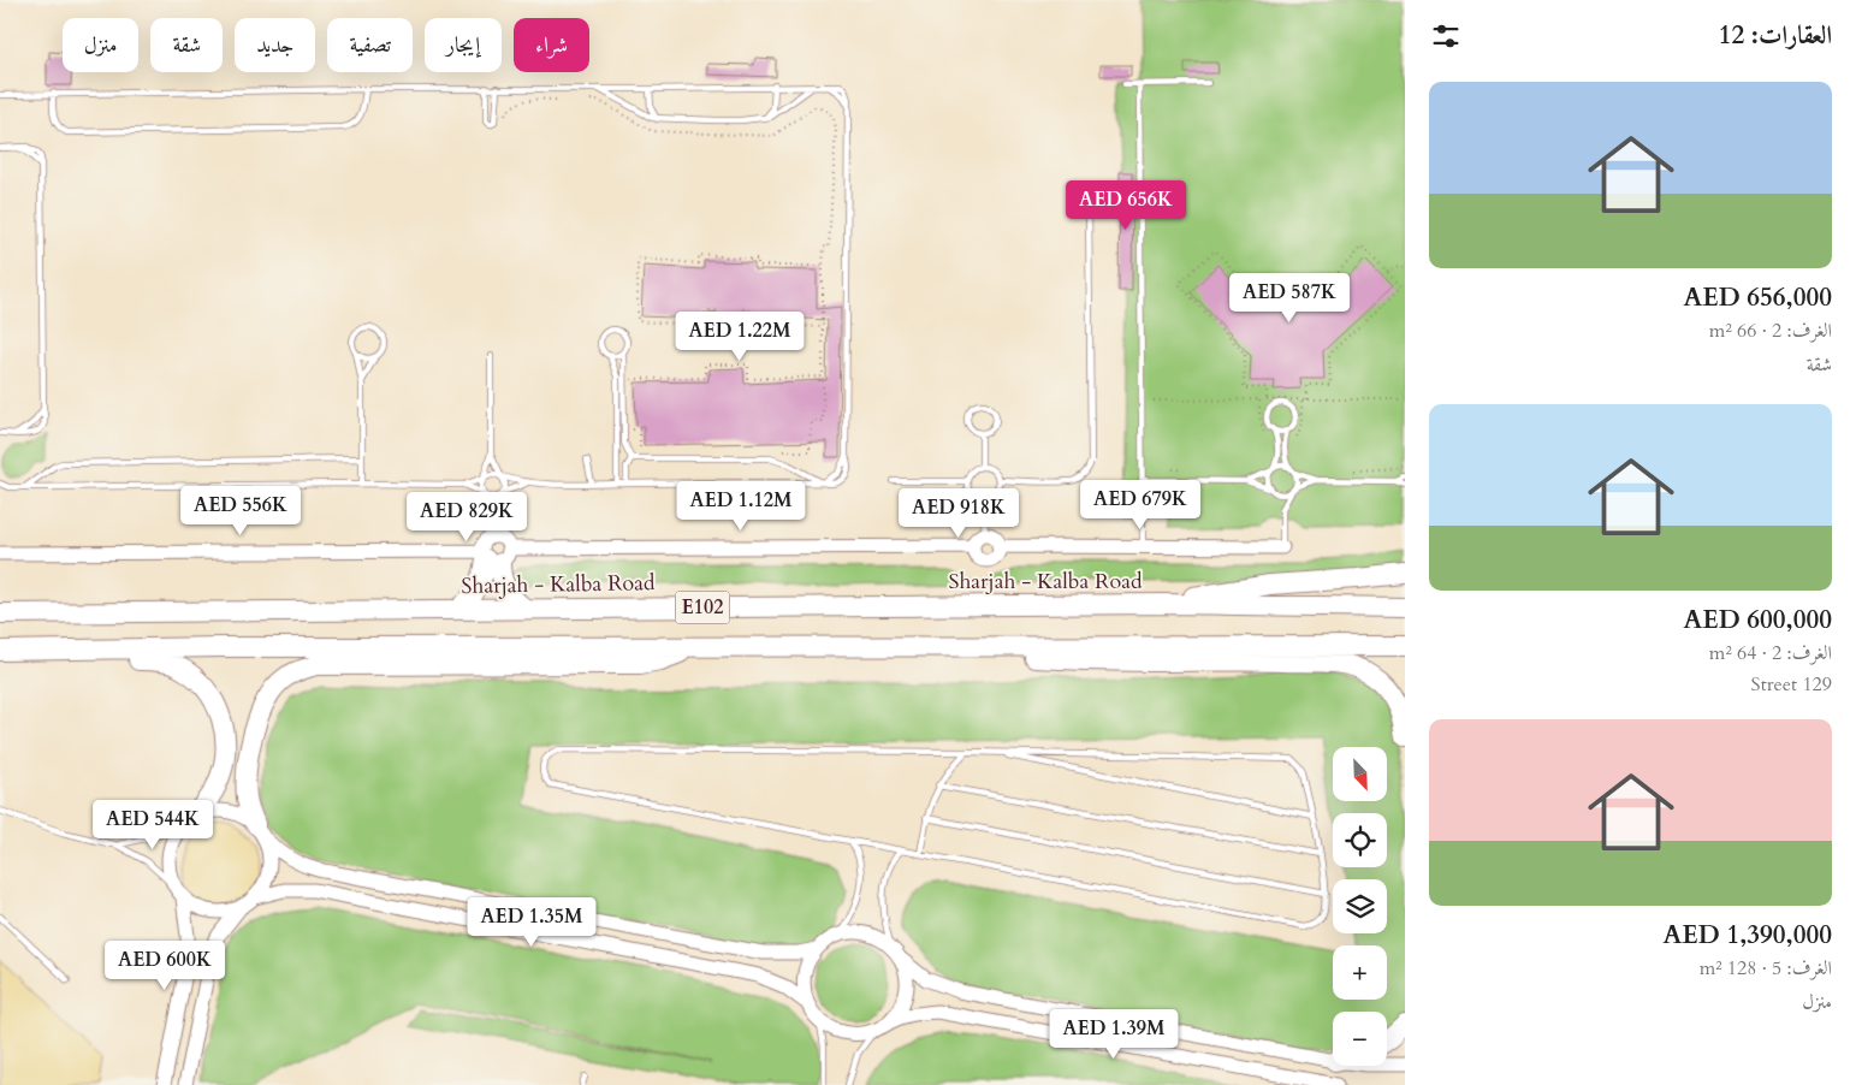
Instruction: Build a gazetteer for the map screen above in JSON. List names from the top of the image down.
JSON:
{
  "streets": {
    "highway": ["Sharjah - Kalba Road", "E102"]
  },
  "north": "bottom right",
  "page": {
    "heading": "العقارات: 12",
    "chip": [
      "شراء",
      "إيجار",
      "تصفية",
      "جديد",
      "شقة",
      "منزل"
    ],
    "list": [
      {
        "name": "AED 656,000",
        "note": "الغرف: 2 · 66 m² · شقة"
      },
      {
        "name": "AED 600,000",
        "note": "الغرف: 2 · 64 m² · 129 Street"
      },
      {
        "name": "AED 1,390,000",
        "note": "الغرف: 5 · 128 m² · منزل"
      }
    ],
    "price": [
      "AED 656K",
      "AED 587K",
      "AED 1.22M",
      "AED 679K",
      "AED 1.12M",
      "AED 556K",
      "AED 918K",
      "AED 829K",
      "AED 544K",
      "AED 1.35M",
      "AED 600K",
      "AED 1.39M"
    ],
    "map_buttons": ["+", "−"]
  }
}
